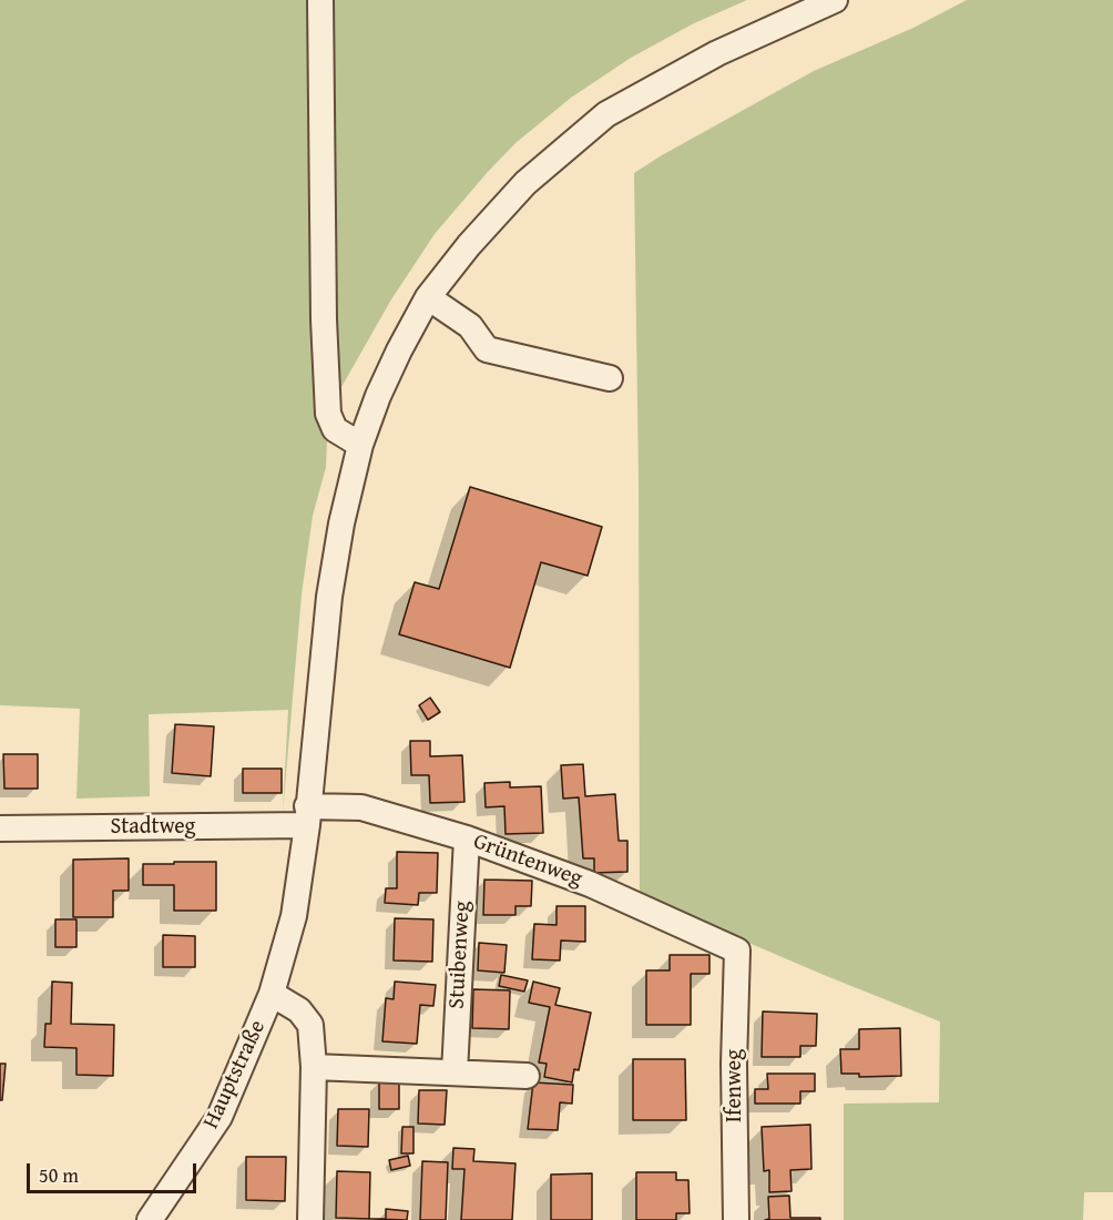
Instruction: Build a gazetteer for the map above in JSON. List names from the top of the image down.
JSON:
{
  "streets": {
    "street": [
      "Stadtweg",
      "Grüntenweg",
      "Stuibenweg",
      "Hauptstraße",
      "Ifenweg"
    ]
  },
  "crossings": [
    ["Stadtweg", "Grüntenweg"],
    ["Stadtweg", "Hauptstraße"],
    ["Grüntenweg", "Stuibenweg"],
    ["Grüntenweg", "Hauptstraße"],
    ["Grüntenweg", "Ifenweg"]
  ],
  "scale_bar": "50 m"
}
